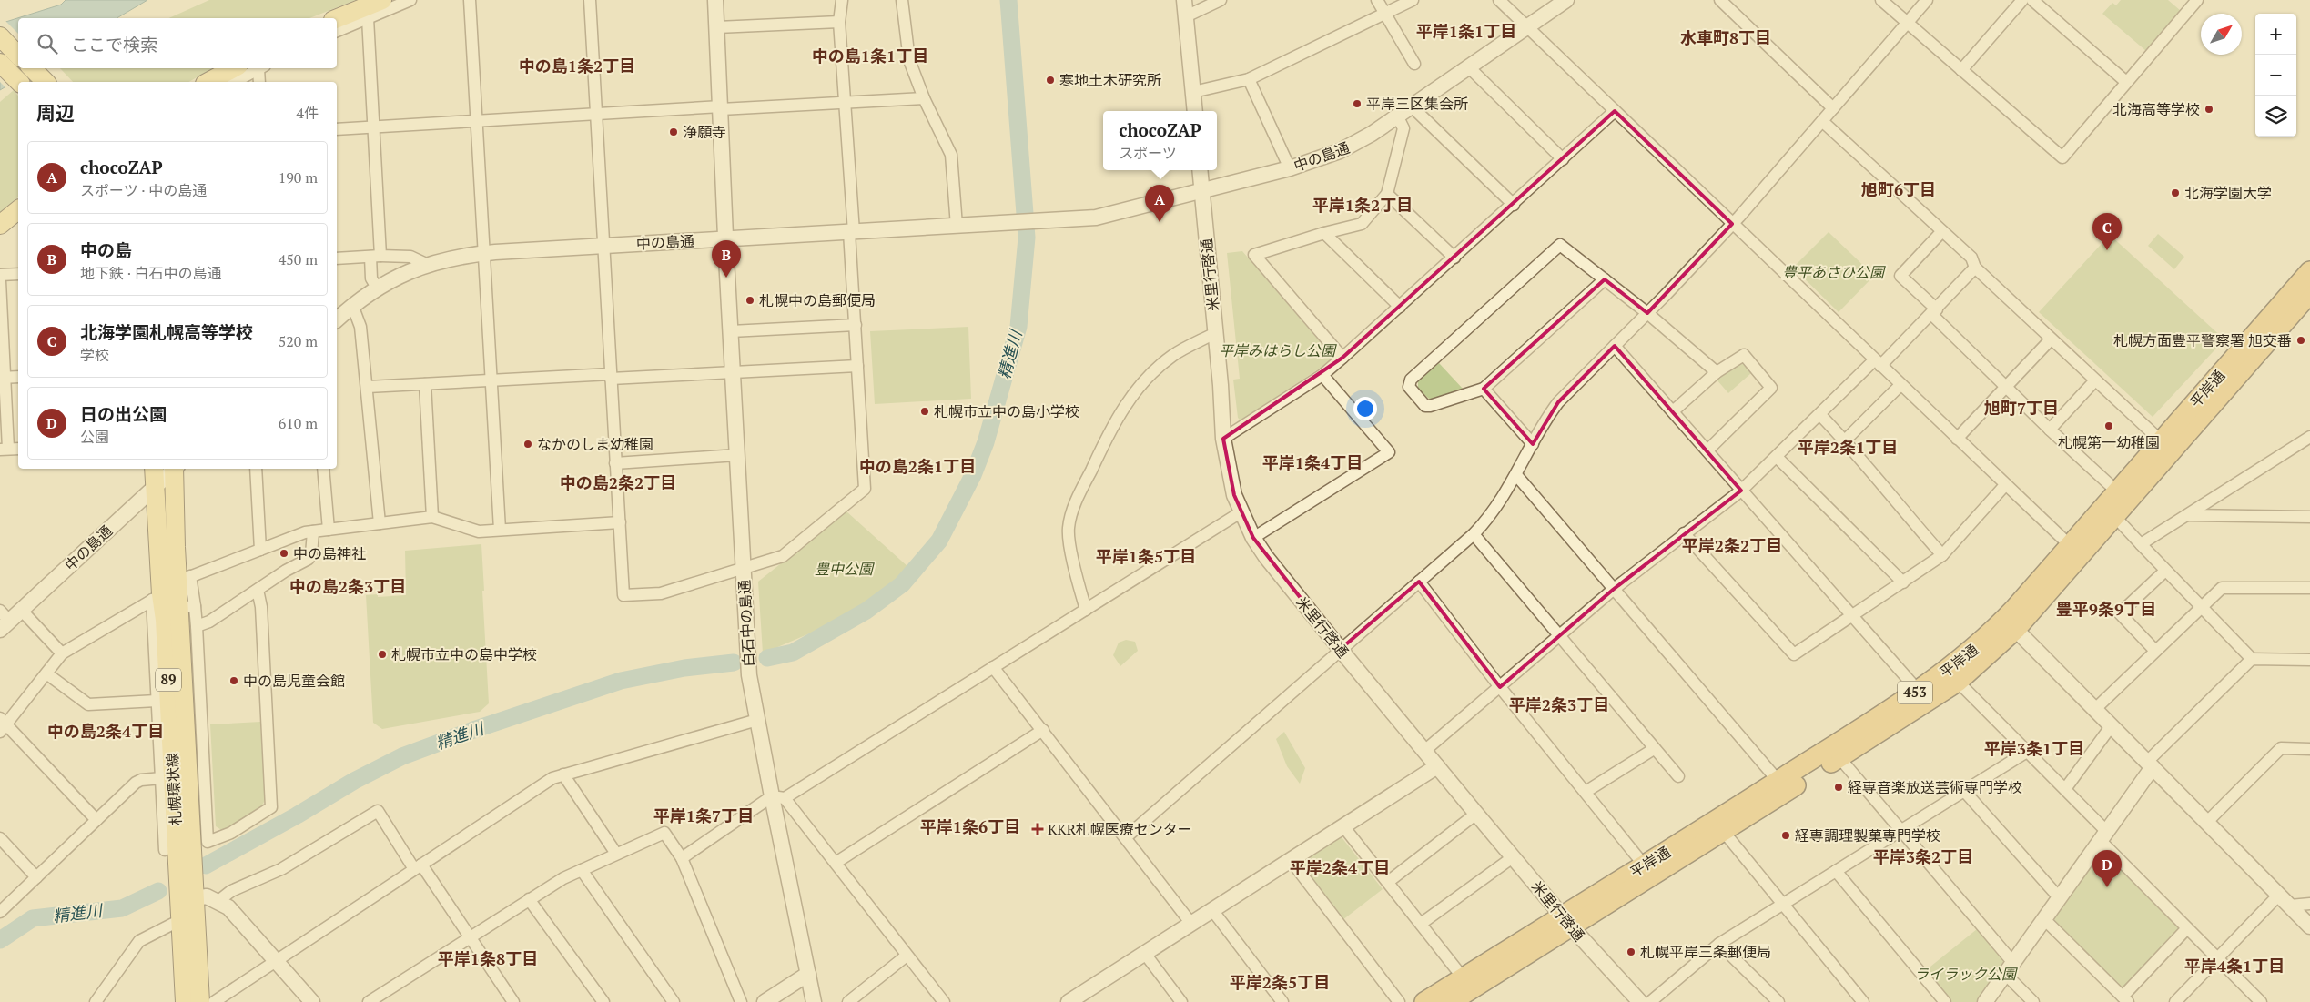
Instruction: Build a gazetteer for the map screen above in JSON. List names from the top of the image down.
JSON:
{
  "streets": {
    "highway": ["平岸通", "453"],
    "main road": ["89", "札幌環状線"],
    "street": ["中の島通", "米里行啓通", "白石中の島通"]
  },
  "crossings": [
    ["中の島通", "米里行啓通"],
    ["中の島通", "白石中の島通"],
    ["中の島通", "札幌環状線"],
    ["米里行啓通", "平岸通"]
  ],
  "districts": [
    "平岸1条1丁目",
    "水車町8丁目",
    "中の島1条1丁目",
    "中の島1条2丁目",
    "旭町6丁目",
    "平岸1条2丁目",
    "旭町7丁目",
    "平岸2条1丁目",
    "平岸1条4丁目",
    "中の島2条1丁目",
    "中の島2条2丁目",
    "平岸2条2丁目",
    "平岸1条5丁目",
    "中の島2条3丁目",
    "豊平9条9丁目",
    "平岸2条3丁目",
    "中の島2条4丁目",
    "平岸3条1丁目",
    "平岸1条7丁目",
    "平岸1条6丁目",
    "平岸3条2丁目",
    "平岸2条4丁目",
    "平岸1条8丁目",
    "平岸4条1丁目",
    "平岸2条5丁目"
  ],
  "water": ["精進川"],
  "parks": [
    "豊平あさひ公園",
    "平岸みはらし公園",
    "豊中公園",
    "ライラック公園"
  ],
  "places": {
    "other": [
      "寒地土木研究所",
      "平岸三区集会所",
      "北海高等学校",
      "浄願寺",
      "北海学園大学",
      "札幌中の島郵便局",
      "札幌方面豊平警察署 旭交番",
      "札幌市立中の島小学校",
      "札幌第一幼稚園",
      "なかのしま幼稚園",
      "中の島神社",
      "札幌市立中の島中学校",
      "中の島児童会館",
      "経専音楽放送芸術専門学校",
      "経専調理製菓専門学校",
      "札幌平岸三条郵便局"
    ],
    "health": ["KKR札幌医療センター"]
  },
  "north": "top right",
  "page": {
    "map_buttons": ["+", "−"],
    "search": "ここで検索",
    "heading": ["周辺", "4件"],
    "popup": ["chocoZAP", "スポーツ"],
    "list": [
      {
        "mark": "A",
        "name": "chocoZAP",
        "note": "スポーツ · 中の島通",
        "value": "190 m"
      },
      {
        "mark": "B",
        "name": "中の島",
        "note": "地下鉄 · 白石中の島通",
        "value": "450 m"
      },
      {
        "mark": "C",
        "name": "北海学園札幌高等学校",
        "note": "学校",
        "value": "520 m"
      },
      {
        "mark": "D",
        "name": "日の出公園",
        "note": "公園",
        "value": "610 m"
      }
    ],
    "pins": [
      "A",
      "C",
      "B",
      "D"
    ]
  }
}
